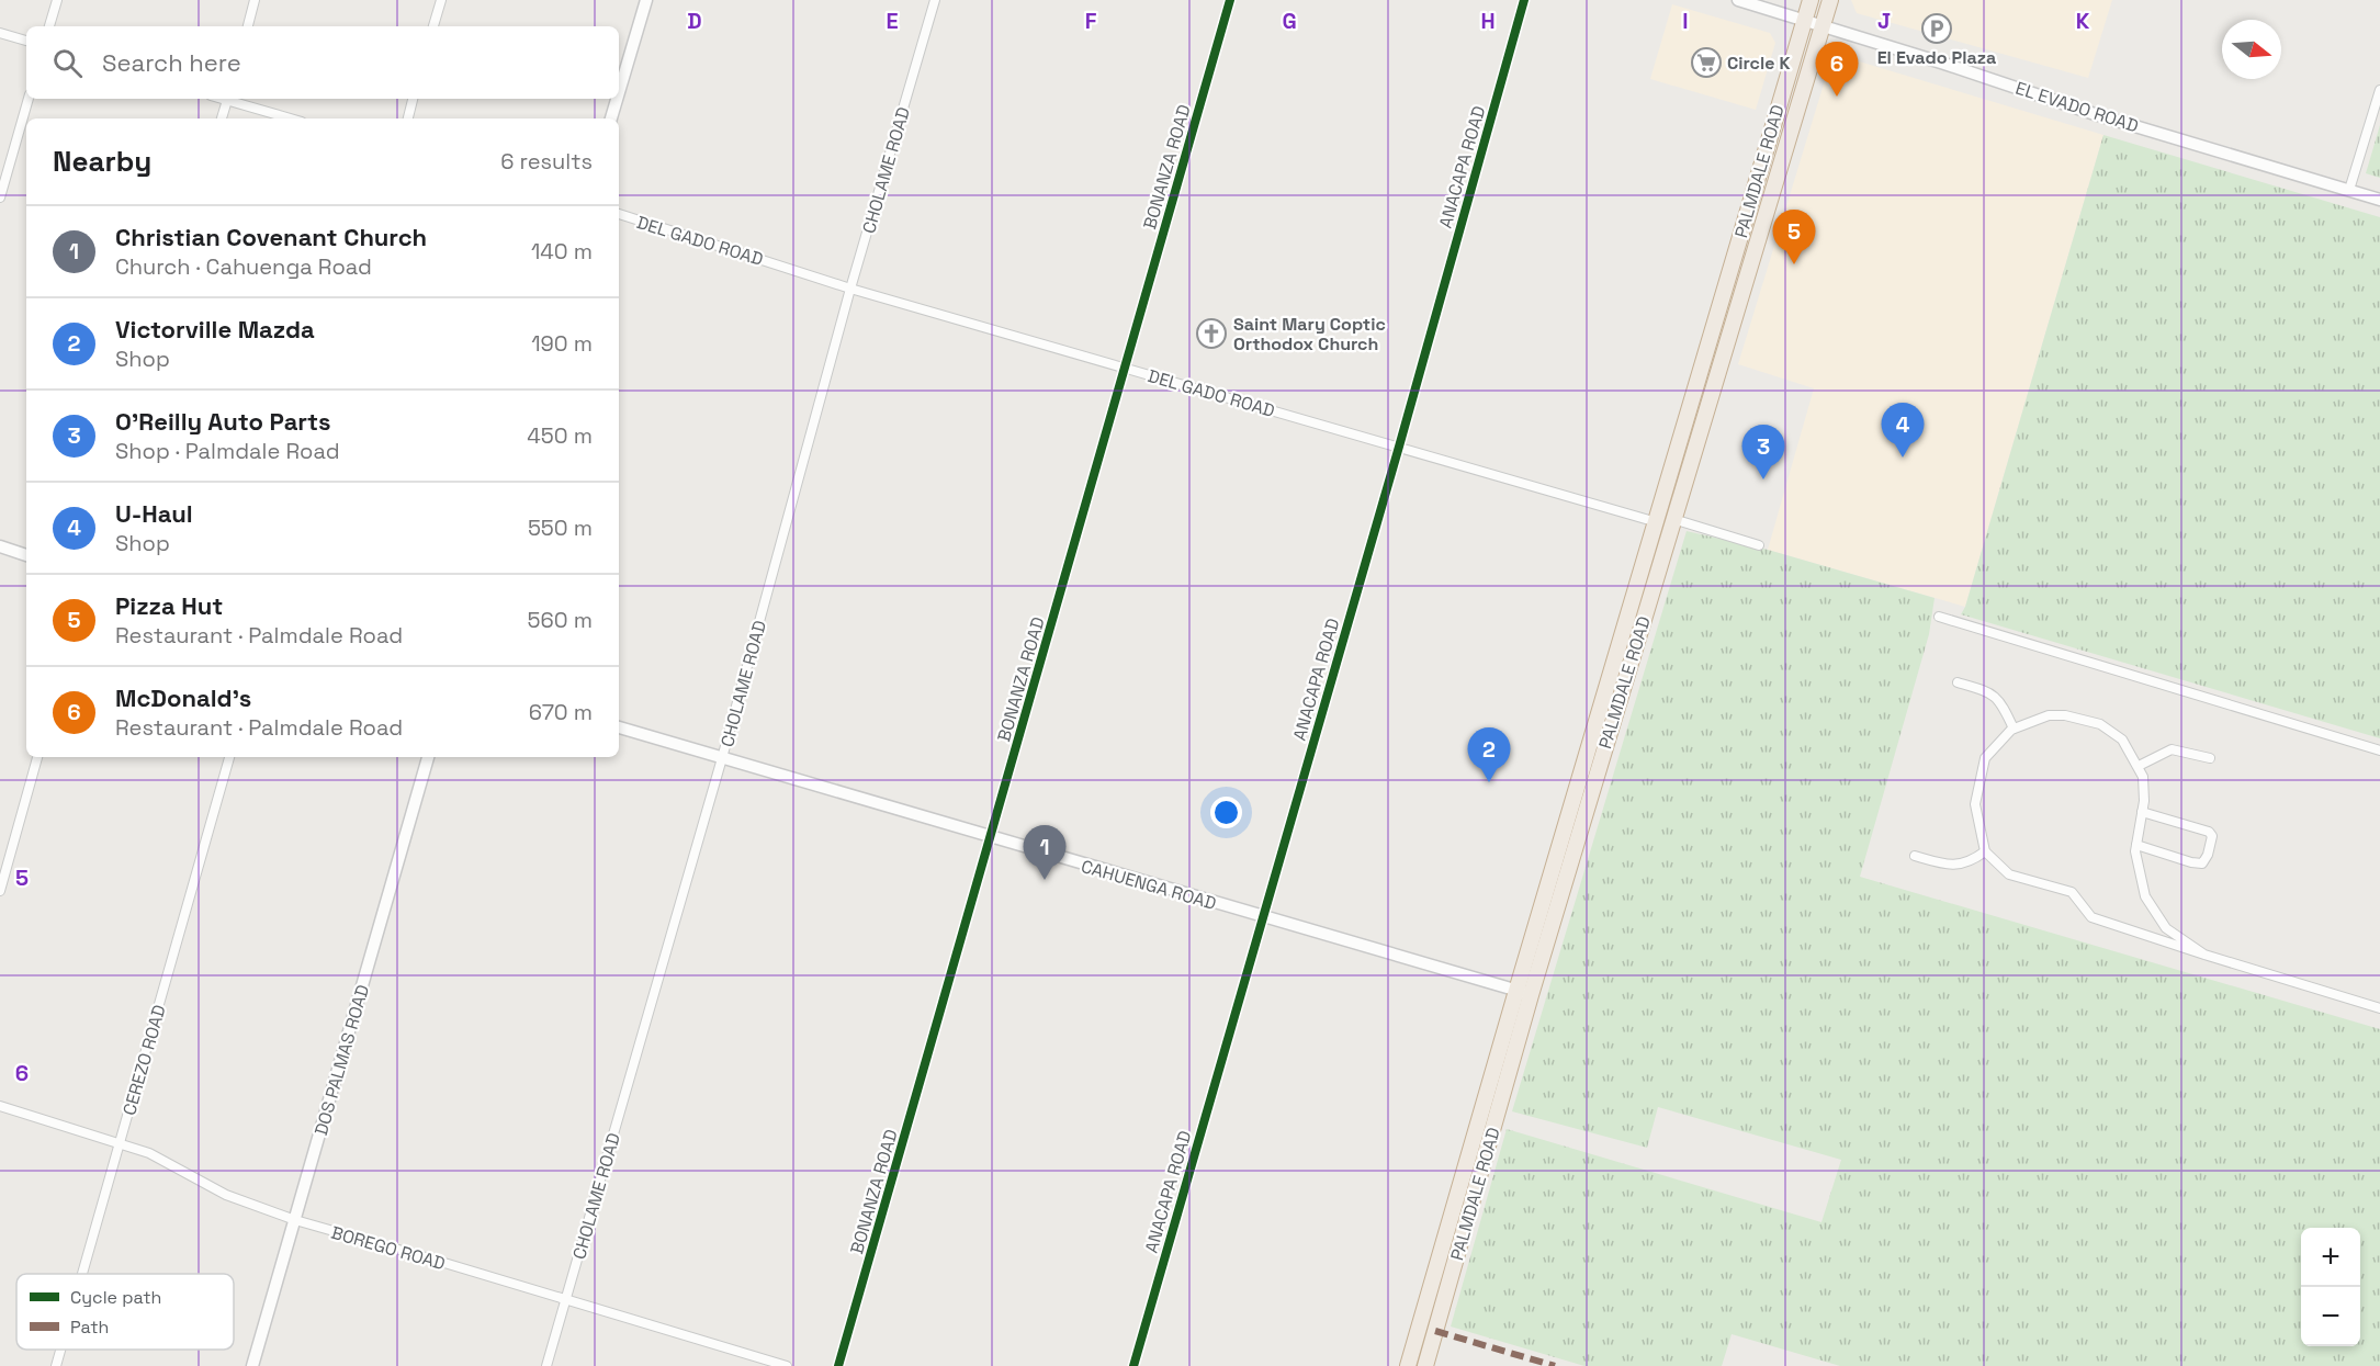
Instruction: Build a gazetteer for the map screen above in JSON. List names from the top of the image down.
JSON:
{
  "streets": {
    "highway": ["PALMDALE ROAD"],
    "street": [
      "EL EVADO ROAD",
      "BONANZA ROAD",
      "ANACAPA ROAD",
      "CHOLAME ROAD",
      "DEL GADO ROAD",
      "CAHUENGA ROAD",
      "CEREZO ROAD",
      "DOS PALMAS ROAD",
      "BOREGO ROAD"
    ]
  },
  "crossings": [
    ["EL EVADO ROAD", "PALMDALE ROAD"],
    ["BONANZA ROAD", "DEL GADO ROAD"],
    ["BONANZA ROAD", "CAHUENGA ROAD"],
    ["ANACAPA ROAD", "DEL GADO ROAD"],
    ["ANACAPA ROAD", "CAHUENGA ROAD"],
    ["CHOLAME ROAD", "DEL GADO ROAD"],
    ["CHOLAME ROAD", "CAHUENGA ROAD"],
    ["CHOLAME ROAD", "BOREGO ROAD"],
    ["PALMDALE ROAD", "DEL GADO ROAD"],
    ["PALMDALE ROAD", "CAHUENGA ROAD"],
    ["CEREZO ROAD", "BOREGO ROAD"],
    ["DOS PALMAS ROAD", "BOREGO ROAD"]
  ],
  "places": {
    "parking": ["El Evado Plaza"],
    "supermarket": ["Circle K"],
    "church": ["Saint Mary Coptic Orthodox Church"]
  },
  "legend": ["Cycle path", "Path"],
  "north": "right",
  "page": {
    "search": "Search here",
    "pins": [
      "6",
      "5",
      "4",
      "3",
      "2",
      "1"
    ],
    "heading": ["Nearby", "6 results"],
    "list": [
      {
        "mark": "1",
        "name": "Christian Covenant Church",
        "note": "Church · Cahuenga Road",
        "value": "140 m"
      },
      {
        "mark": "2",
        "name": "Victorville Mazda",
        "note": "Shop",
        "value": "190 m"
      },
      {
        "mark": "3",
        "name": "O'Reilly Auto Parts",
        "note": "Shop · Palmdale Road",
        "value": "450 m"
      },
      {
        "mark": "4",
        "name": "U-Haul",
        "note": "Shop",
        "value": "550 m"
      },
      {
        "mark": "5",
        "name": "Pizza Hut",
        "note": "Restaurant · Palmdale Road",
        "value": "560 m"
      },
      {
        "mark": "6",
        "name": "McDonald's",
        "note": "Restaurant · Palmdale Road",
        "value": "670 m"
      }
    ],
    "map_buttons": ["+", "−"]
  },
  "grid": {
    "columns": [
      "D",
      "E",
      "F",
      "G",
      "H",
      "I",
      "J",
      "K"
    ],
    "rows": ["5", "6"]
  }
}
